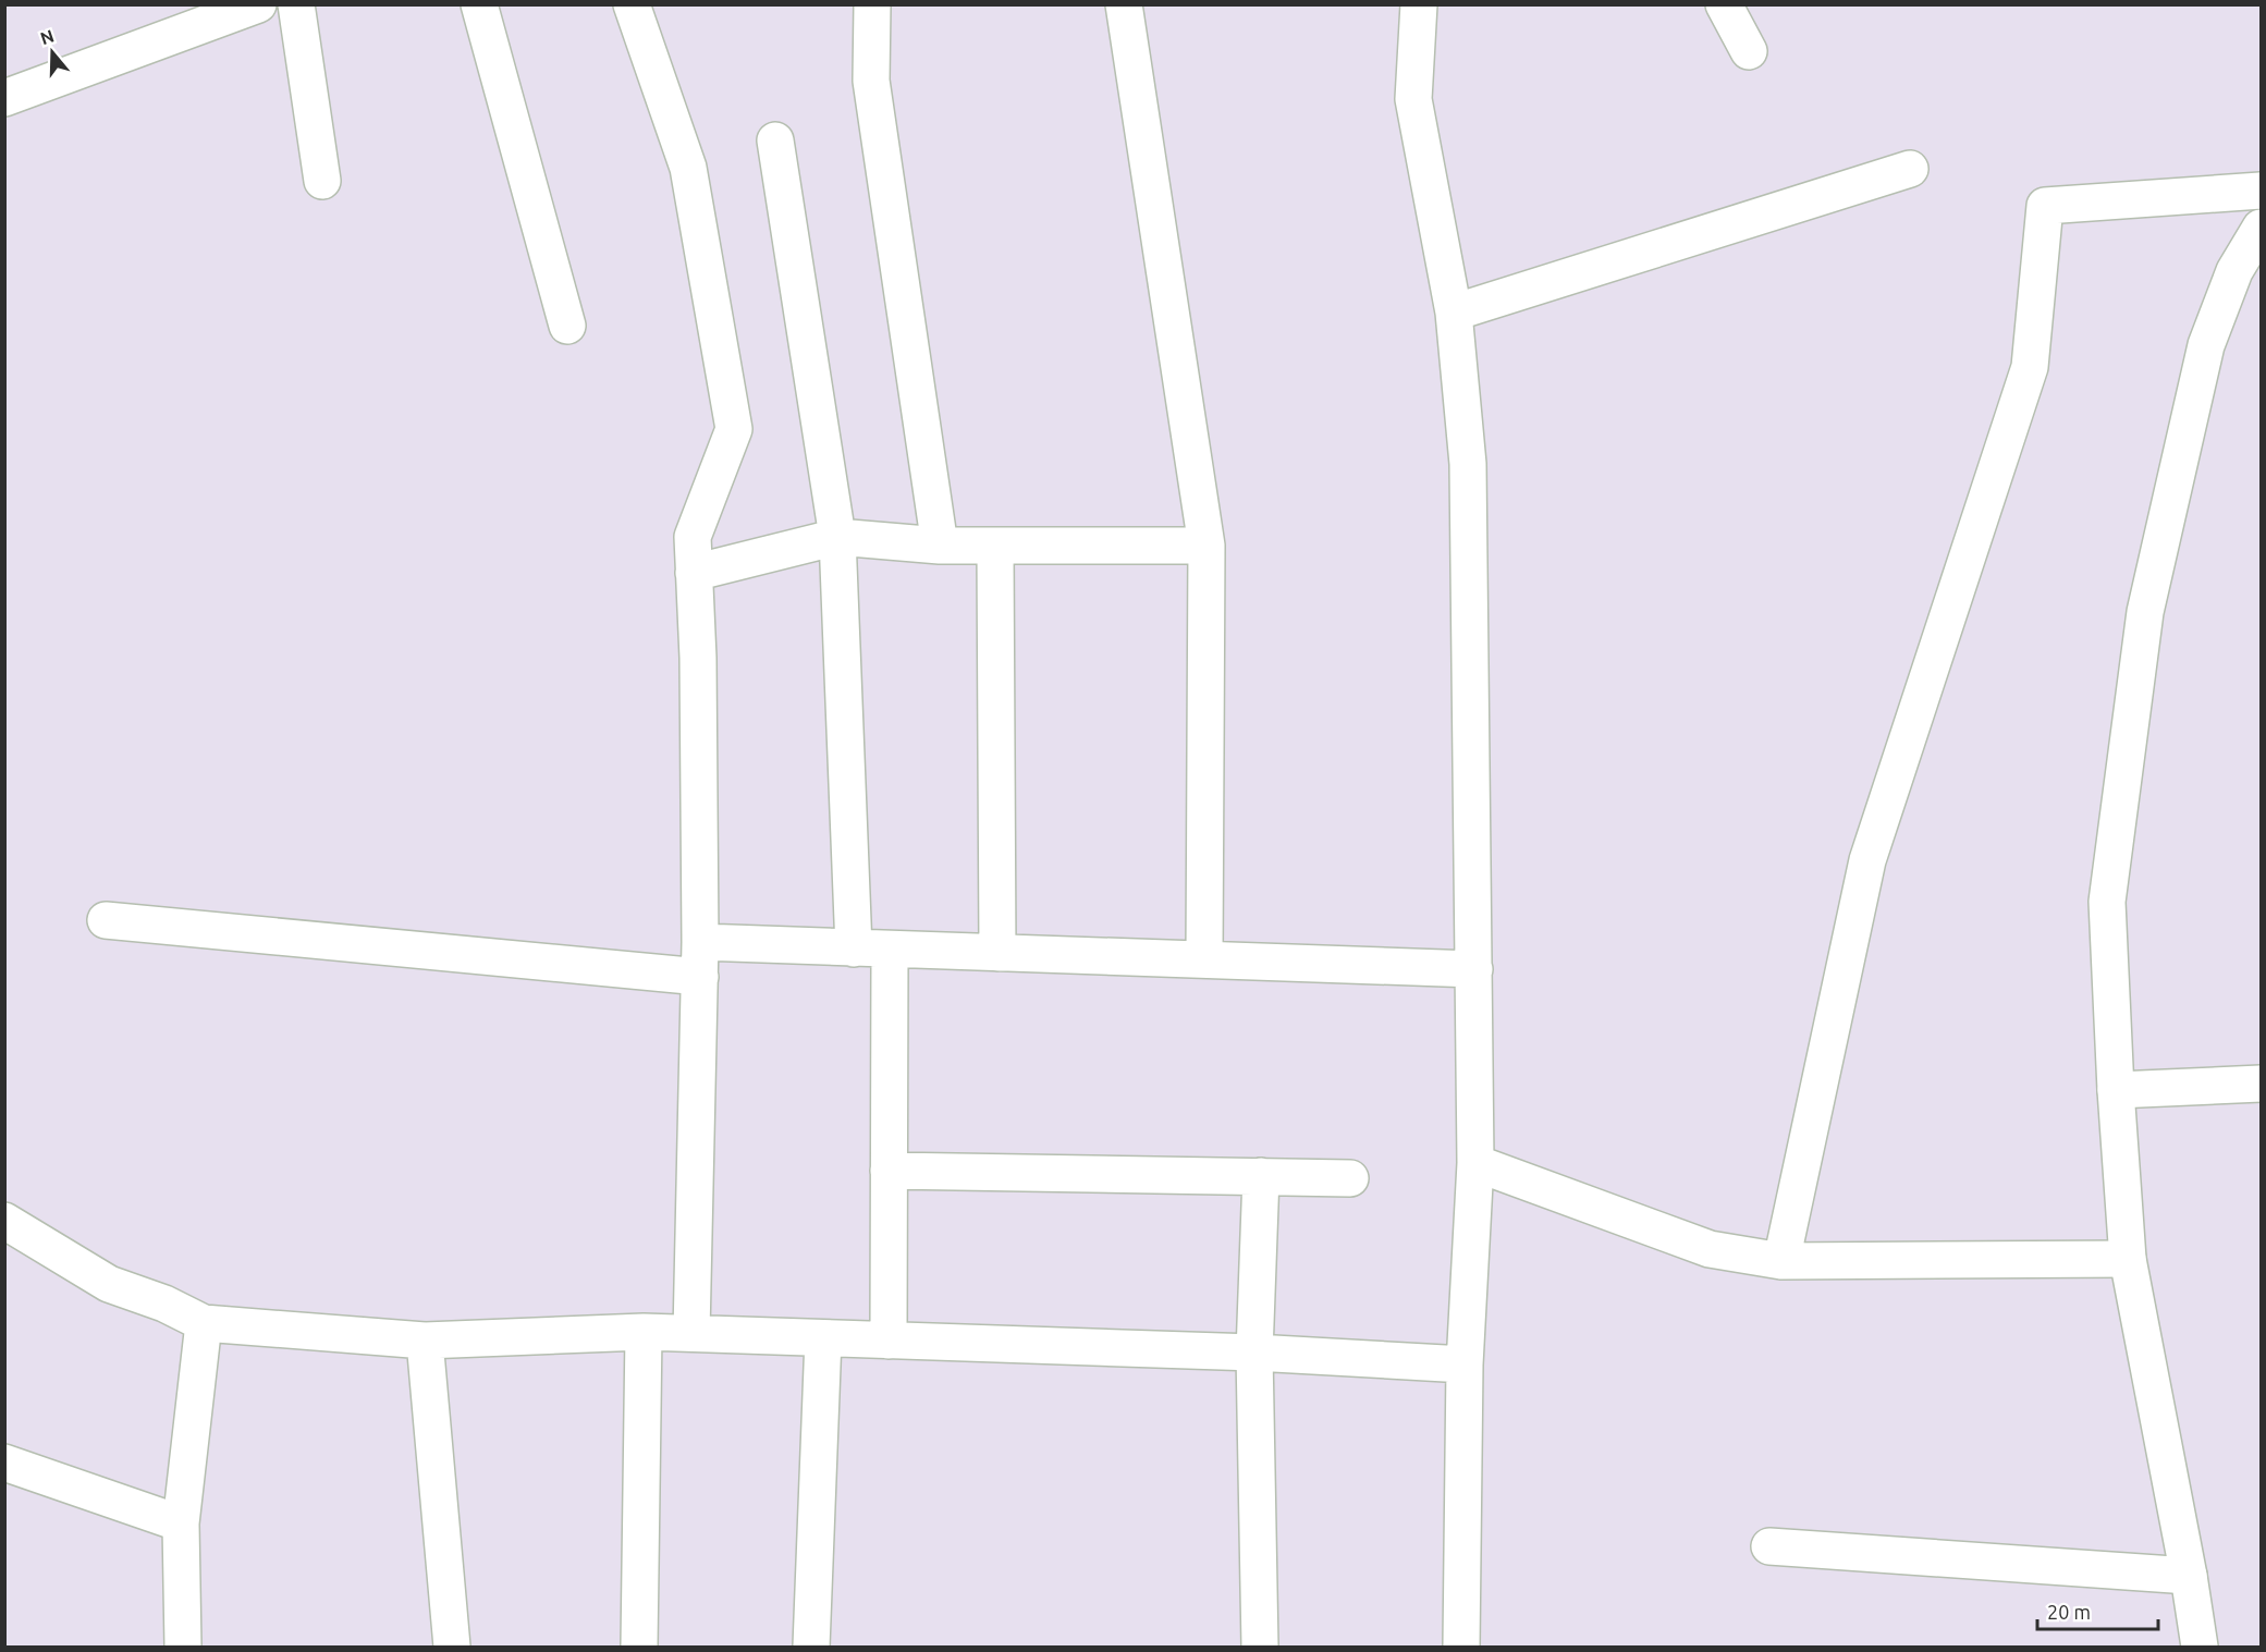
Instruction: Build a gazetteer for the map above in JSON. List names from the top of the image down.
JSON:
{
  "scale_bar": "20 m",
  "north": "top"
}
